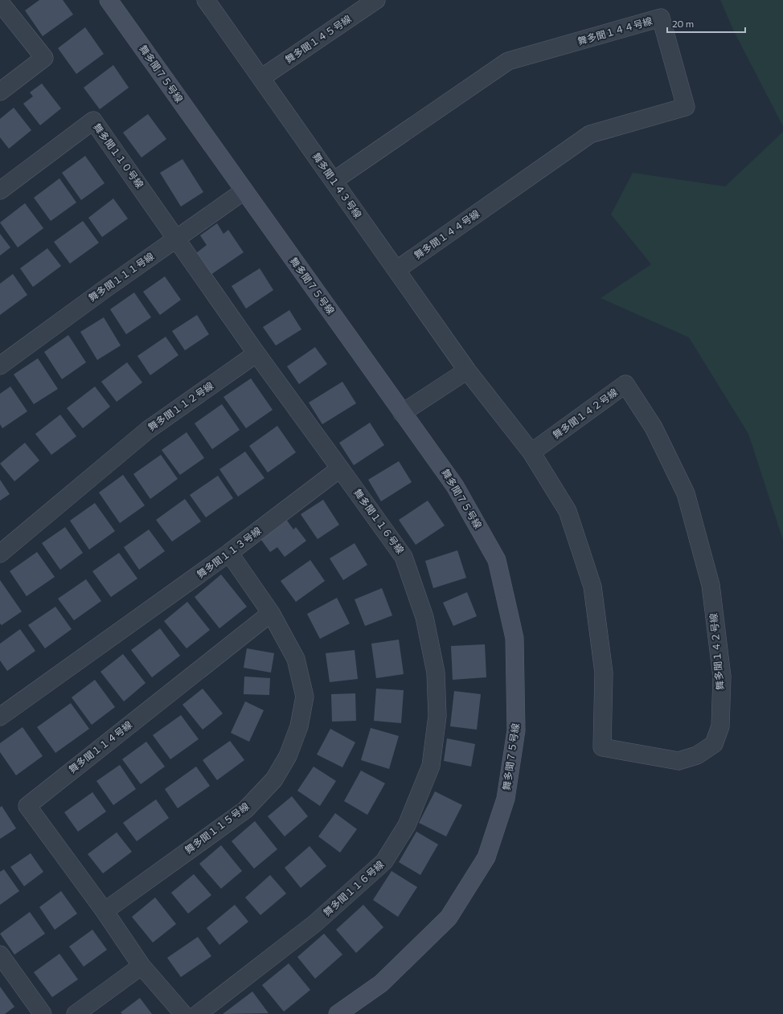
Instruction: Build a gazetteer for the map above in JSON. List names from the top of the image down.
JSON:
{
  "streets": {
    "street": [
      "舞多聞１４４号線",
      "舞多聞１４５号線",
      "舞多聞７５号線",
      "舞多聞１１０号線",
      "舞多聞１４３号線",
      "舞多聞１１１号線",
      "舞多聞１１２号線",
      "舞多聞１４２号線",
      "舞多聞１１６号線",
      "舞多聞１１３号線",
      "舞多聞１１４号線",
      "舞多聞１１５号線"
    ]
  },
  "crossings": [
    ["舞多聞１４４号線", "舞多聞１４３号線"],
    ["舞多聞１４５号線", "舞多聞１４３号線"],
    ["舞多聞７５号線", "舞多聞１１１号線"],
    ["舞多聞１１０号線", "舞多聞１１１号線"],
    ["舞多聞１４３号線", "舞多聞１４２号線"],
    ["舞多聞１１６号線", "舞多聞１１３号線"],
    ["舞多聞１１４号線", "舞多聞１１５号線"]
  ],
  "scale_bar": "20 m"
}
